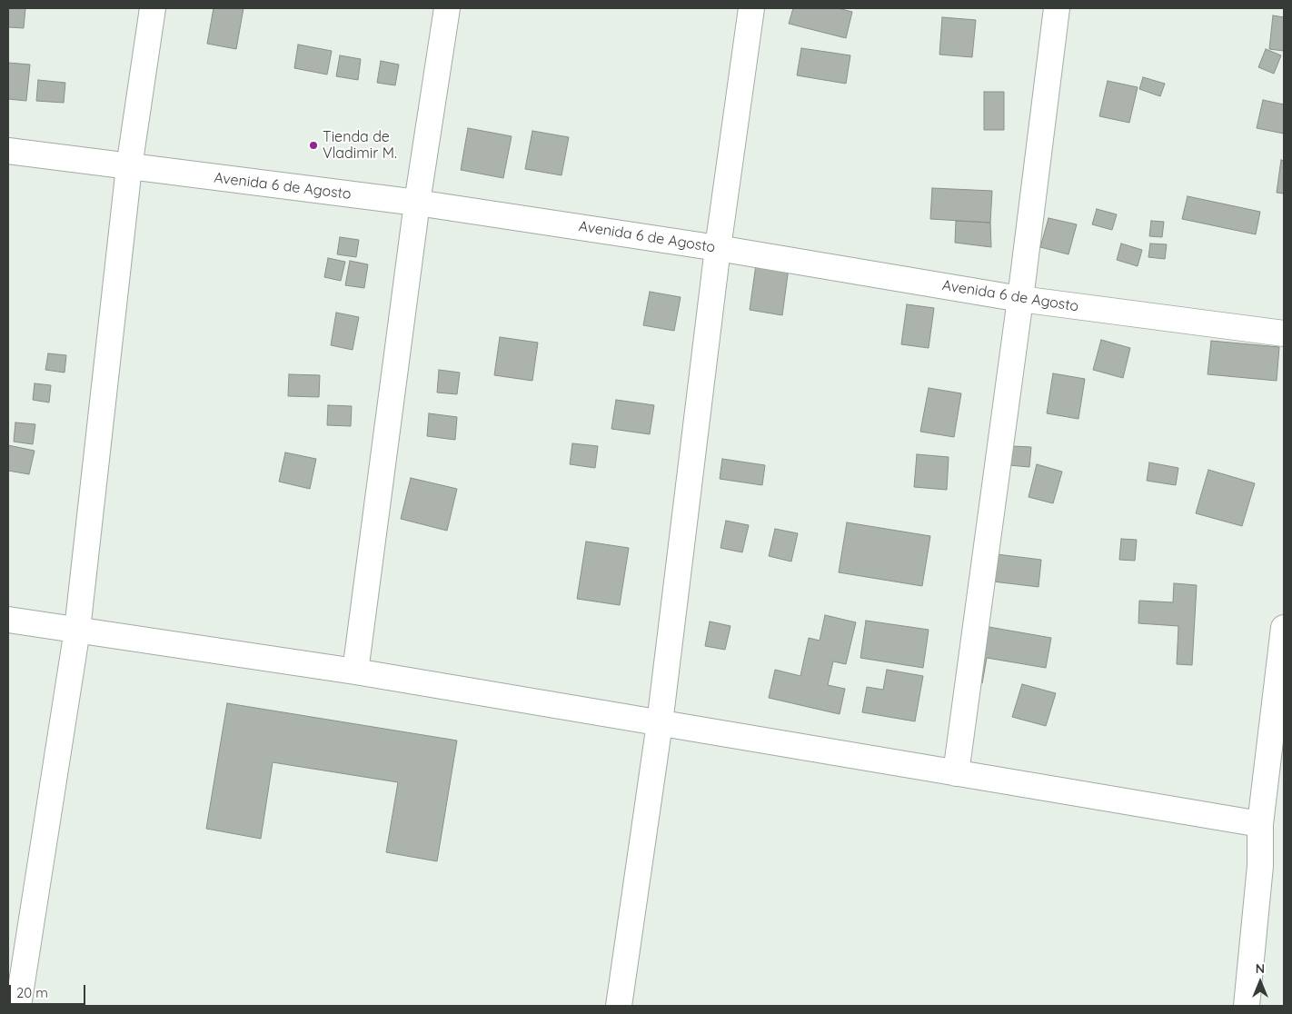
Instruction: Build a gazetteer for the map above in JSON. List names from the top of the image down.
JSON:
{
  "streets": {
    "street": ["Avenida 6 de Agosto"]
  },
  "places": ["Tienda de Vladimir M."],
  "scale_bar": "20 m",
  "north": "top"
}
